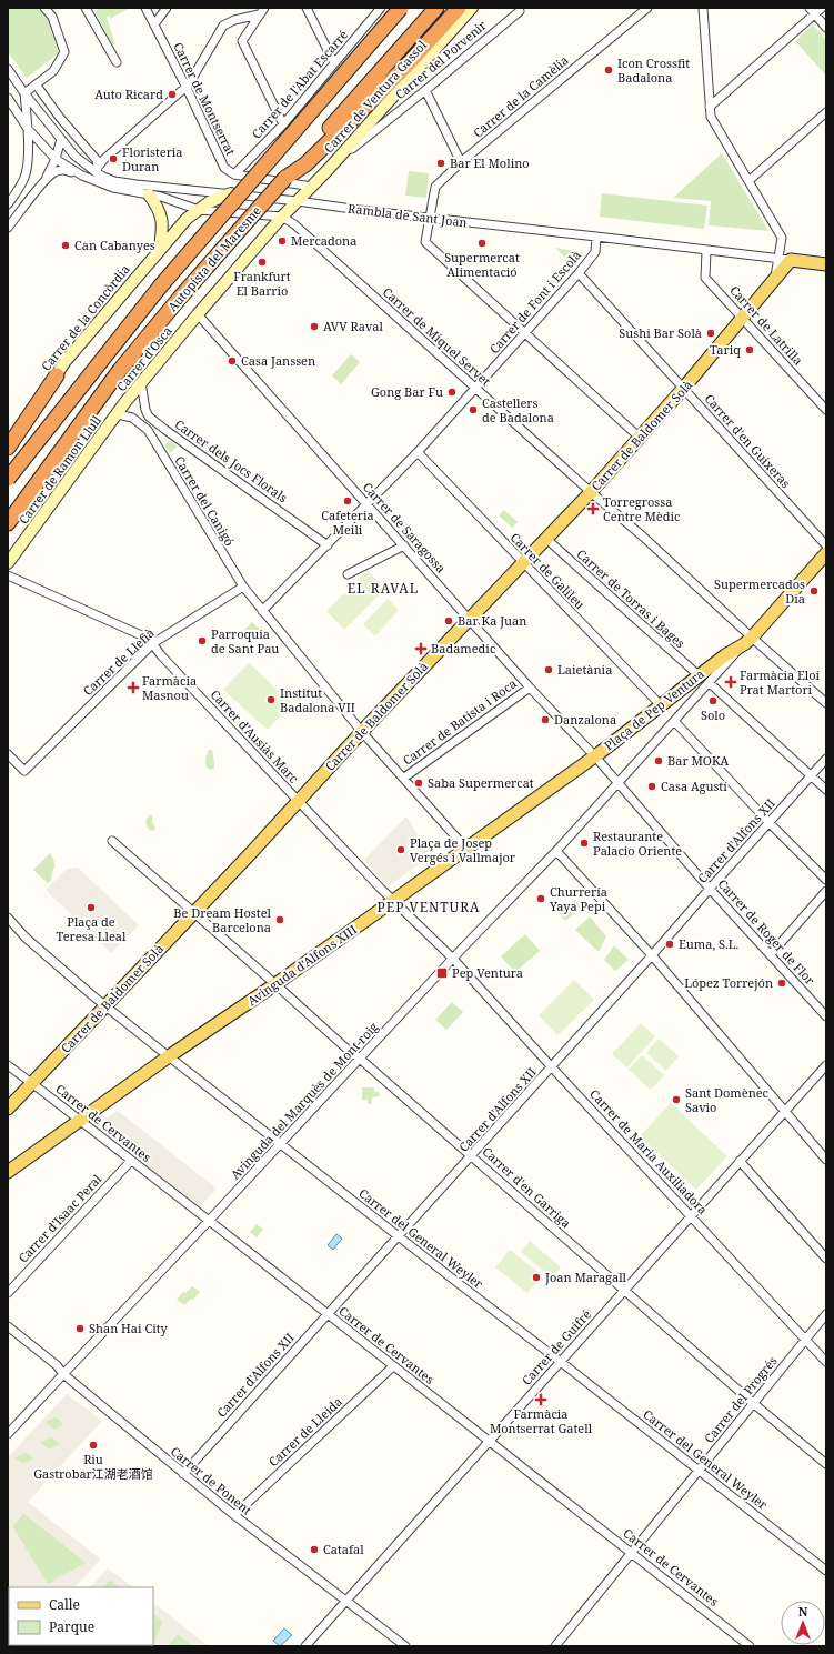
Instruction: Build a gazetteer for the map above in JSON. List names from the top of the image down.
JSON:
{
  "streets": {
    "highway": ["Autopista del Maresme"],
    "main road": [
      "Rambla de Sant Joan",
      "Carrer de Baldomer Solà",
      "Plaça de Pep Ventura",
      "Avinguda d'Alfons XIII"
    ],
    "street": [
      "Carrer del Porvenir",
      "Carrer de l'Abat Escarré",
      "Carrer de Ventura Gassol",
      "Carrer de la Camèlia",
      "Carrer de Montserrat",
      "Carrer de Font i Escolà",
      "Carrer de la Concòrdia",
      "Carrer de Latrilla",
      "Carrer de Miquel Servet",
      "Carrer d'Osca",
      "Carrer d'en Guixeras",
      "Carrer dels Jocs Florals",
      "Carrer de Ramon Llull",
      "Carrer del Canigó",
      "Carrer de Saragossa",
      "Carrer de Galileu",
      "Carrer de Torras i Bages",
      "Carrer de Llefià",
      "Carrer de Batista i Roca",
      "Carrer d'Ausiàs Marc",
      "Carrer d'Alfons XII",
      "Carrer de Roger de Flor",
      "Avinguda del Marquès de Mont-roig",
      "Carrer de Cervantes",
      "Carrer de Maria Auxiliadora",
      "Carrer d'en Garriga",
      "Carrer d'Isaac Peral",
      "Carrer del General Weyler",
      "Carrer de Guifré",
      "Carrer del Progrés",
      "Carrer de Lleida",
      "Carrer de Ponent"
    ]
  },
  "crossings": [
    ["Carrer del Porvenir", "Carrer de Ventura Gassol"],
    ["Carrer de l'Abat Escarré", "Carrer de Montserrat"],
    ["Carrer de Ventura Gassol", "Rambla de Sant Joan"],
    ["Carrer de Ventura Gassol", "Carrer d'Osca"],
    ["Carrer de la Camèlia", "Rambla de Sant Joan"],
    ["Carrer de la Camèlia", "Carrer de Font i Escolà"],
    ["Rambla de Sant Joan", "Carrer de Font i Escolà"],
    ["Rambla de Sant Joan", "Carrer de la Concòrdia"],
    ["Rambla de Sant Joan", "Carrer de Latrilla"],
    ["Rambla de Sant Joan", "Carrer d'Osca"],
    ["Rambla de Sant Joan", "Carrer de Baldomer Solà"],
    ["Carrer de Font i Escolà", "Carrer de Miquel Servet"],
    ["Carrer de Font i Escolà", "Carrer d'en Guixeras"],
    ["Carrer de Font i Escolà", "Carrer dels Jocs Florals"],
    ["Carrer de Font i Escolà", "Carrer del Canigó"],
    ["Carrer de Font i Escolà", "Carrer de Saragossa"],
    ["Carrer de Font i Escolà", "Carrer de Galileu"],
    ["Carrer de Latrilla", "Carrer de Baldomer Solà"],
    ["Carrer de Miquel Servet", "Carrer d'Osca"],
    ["Carrer de Miquel Servet", "Carrer de Baldomer Solà"],
    ["Carrer de Miquel Servet", "Plaça de Pep Ventura"],
    ["Carrer d'Osca", "Carrer dels Jocs Florals"],
    ["Carrer d'Osca", "Carrer de Ramon Llull"],
    ["Carrer d'Osca", "Carrer del Canigó"],
    ["Carrer d'Osca", "Carrer de Saragossa"],
    ["Carrer de Baldomer Solà", "Carrer d'en Guixeras"],
    ["Carrer de Baldomer Solà", "Carrer del Canigó"],
    ["Carrer de Baldomer Solà", "Carrer de Saragossa"],
    ["Carrer de Baldomer Solà", "Carrer de Galileu"],
    ["Carrer de Baldomer Solà", "Carrer de Torras i Bages"],
    ["Carrer de Baldomer Solà", "Carrer d'Ausiàs Marc"],
    ["Carrer de Baldomer Solà", "Carrer de Cervantes"],
    ["Carrer de Baldomer Solà", "Carrer d'en Garriga"],
    ["Carrer de Baldomer Solà", "Carrer del General Weyler"],
    ["Carrer de Ramon Llull", "Carrer del Canigó"],
    ["Carrer del Canigó", "Carrer de Llefià"],
    ["Carrer del Canigó", "Carrer de Batista i Roca"],
    ["Carrer del Canigó", "Avinguda d'Alfons XIII"],
    ["Carrer de Saragossa", "Plaça de Pep Ventura"],
    ["Carrer de Saragossa", "Carrer de Batista i Roca"],
    ["Carrer de Saragossa", "Avinguda d'Alfons XIII"],
    ["Carrer de Galileu", "Plaça de Pep Ventura"],
    ["Carrer de Torras i Bages", "Plaça de Pep Ventura"],
    ["Carrer de Llefià", "Carrer d'Ausiàs Marc"],
    ["Plaça de Pep Ventura", "Carrer de Roger de Flor"],
    ["Plaça de Pep Ventura", "Avinguda d'Alfons XIII"],
    ["Plaça de Pep Ventura", "Avinguda del Marquès de Mont-roig"],
    ["Carrer d'Ausiàs Marc", "Avinguda d'Alfons XIII"],
    ["Carrer d'Ausiàs Marc", "Avinguda del Marquès de Mont-roig"],
    ["Carrer d'Ausiàs Marc", "Carrer de Maria Auxiliadora"],
    ["Carrer d'Alfons XII", "Carrer de Roger de Flor"],
    ["Carrer d'Alfons XII", "Carrer de Cervantes"],
    ["Carrer d'Alfons XII", "Carrer de Maria Auxiliadora"],
    ["Carrer d'Alfons XII", "Carrer d'en Garriga"],
    ["Carrer d'Alfons XII", "Carrer del General Weyler"],
    ["Carrer d'Alfons XII", "Carrer de Ponent"],
    ["Carrer de Roger de Flor", "Avinguda del Marquès de Mont-roig"],
    ["Avinguda d'Alfons XIII", "Carrer de Cervantes"],
    ["Avinguda d'Alfons XIII", "Carrer d'en Garriga"],
    ["Avinguda d'Alfons XIII", "Carrer del General Weyler"],
    ["Avinguda del Marquès de Mont-roig", "Carrer de Cervantes"],
    ["Avinguda del Marquès de Mont-roig", "Carrer de Maria Auxiliadora"],
    ["Avinguda del Marquès de Mont-roig", "Carrer d'en Garriga"],
    ["Avinguda del Marquès de Mont-roig", "Carrer del General Weyler"],
    ["Avinguda del Marquès de Mont-roig", "Carrer de Ponent"],
    ["Carrer de Cervantes", "Carrer d'Isaac Peral"],
    ["Carrer de Cervantes", "Carrer de Guifré"],
    ["Carrer de Cervantes", "Carrer del Progrés"],
    ["Carrer de Cervantes", "Carrer de Lleida"],
    ["Carrer de Maria Auxiliadora", "Carrer de Guifré"],
    ["Carrer de Maria Auxiliadora", "Carrer del Progrés"],
    ["Carrer d'en Garriga", "Carrer de Guifré"],
    ["Carrer d'en Garriga", "Carrer del Progrés"],
    ["Carrer del General Weyler", "Carrer de Guifré"],
    ["Carrer del General Weyler", "Carrer del Progrés"],
    ["Carrer de Guifré", "Carrer de Ponent"],
    ["Carrer de Lleida", "Carrer de Ponent"]
  ],
  "districts": ["EL RAVAL", "PEP VENTURA"],
  "places": {
    "other": [
      "Icon Crossfit Badalona",
      "Auto Ricard",
      "Floristeria Duran",
      "Bar El Molino",
      "Mercadona",
      "Supermercat Alimentació",
      "Can Cabanyes",
      "Frankfurt El Barrio",
      "AVV Raval",
      "Sushi Bar Solà",
      "Tariq",
      "Casa Janssen",
      "Gong Bar Fu",
      "Castellers de Badalona",
      "Cafeteria Meili",
      "Supermercados Dia",
      "Bar Ka Juan",
      "Parroquia de Sant Pau",
      "Laietània",
      "Institut Badalona VII",
      "Solo",
      "Danzalona",
      "Bar MOKA",
      "Saba Supermercat",
      "Casa Agustí",
      "Restaurante Palacio Oriente",
      "Plaça de Josep Vergés i Vallmajor",
      "Churrería Yaya Pepi",
      "Plaça de Teresa Lleal",
      "Be Dream Hostel Barcelona",
      "Euma, S.L.",
      "López Torrejón",
      "Sant Domènec Savio",
      "Joan Maragall",
      "Shan Hai City",
      "Riu Gastrobar江湖老酒馆",
      "Catafal"
    ],
    "health": [
      "Torregrossa Centre Mèdic",
      "Badamedic",
      "Farmàcia Eloi Prat Martori",
      "Farmàcia Masnou",
      "Farmàcia Montserrat Gatell"
    ],
    "transit": ["Pep Ventura"]
  },
  "legend": ["Calle", "Parque"],
  "north": "top"
}
